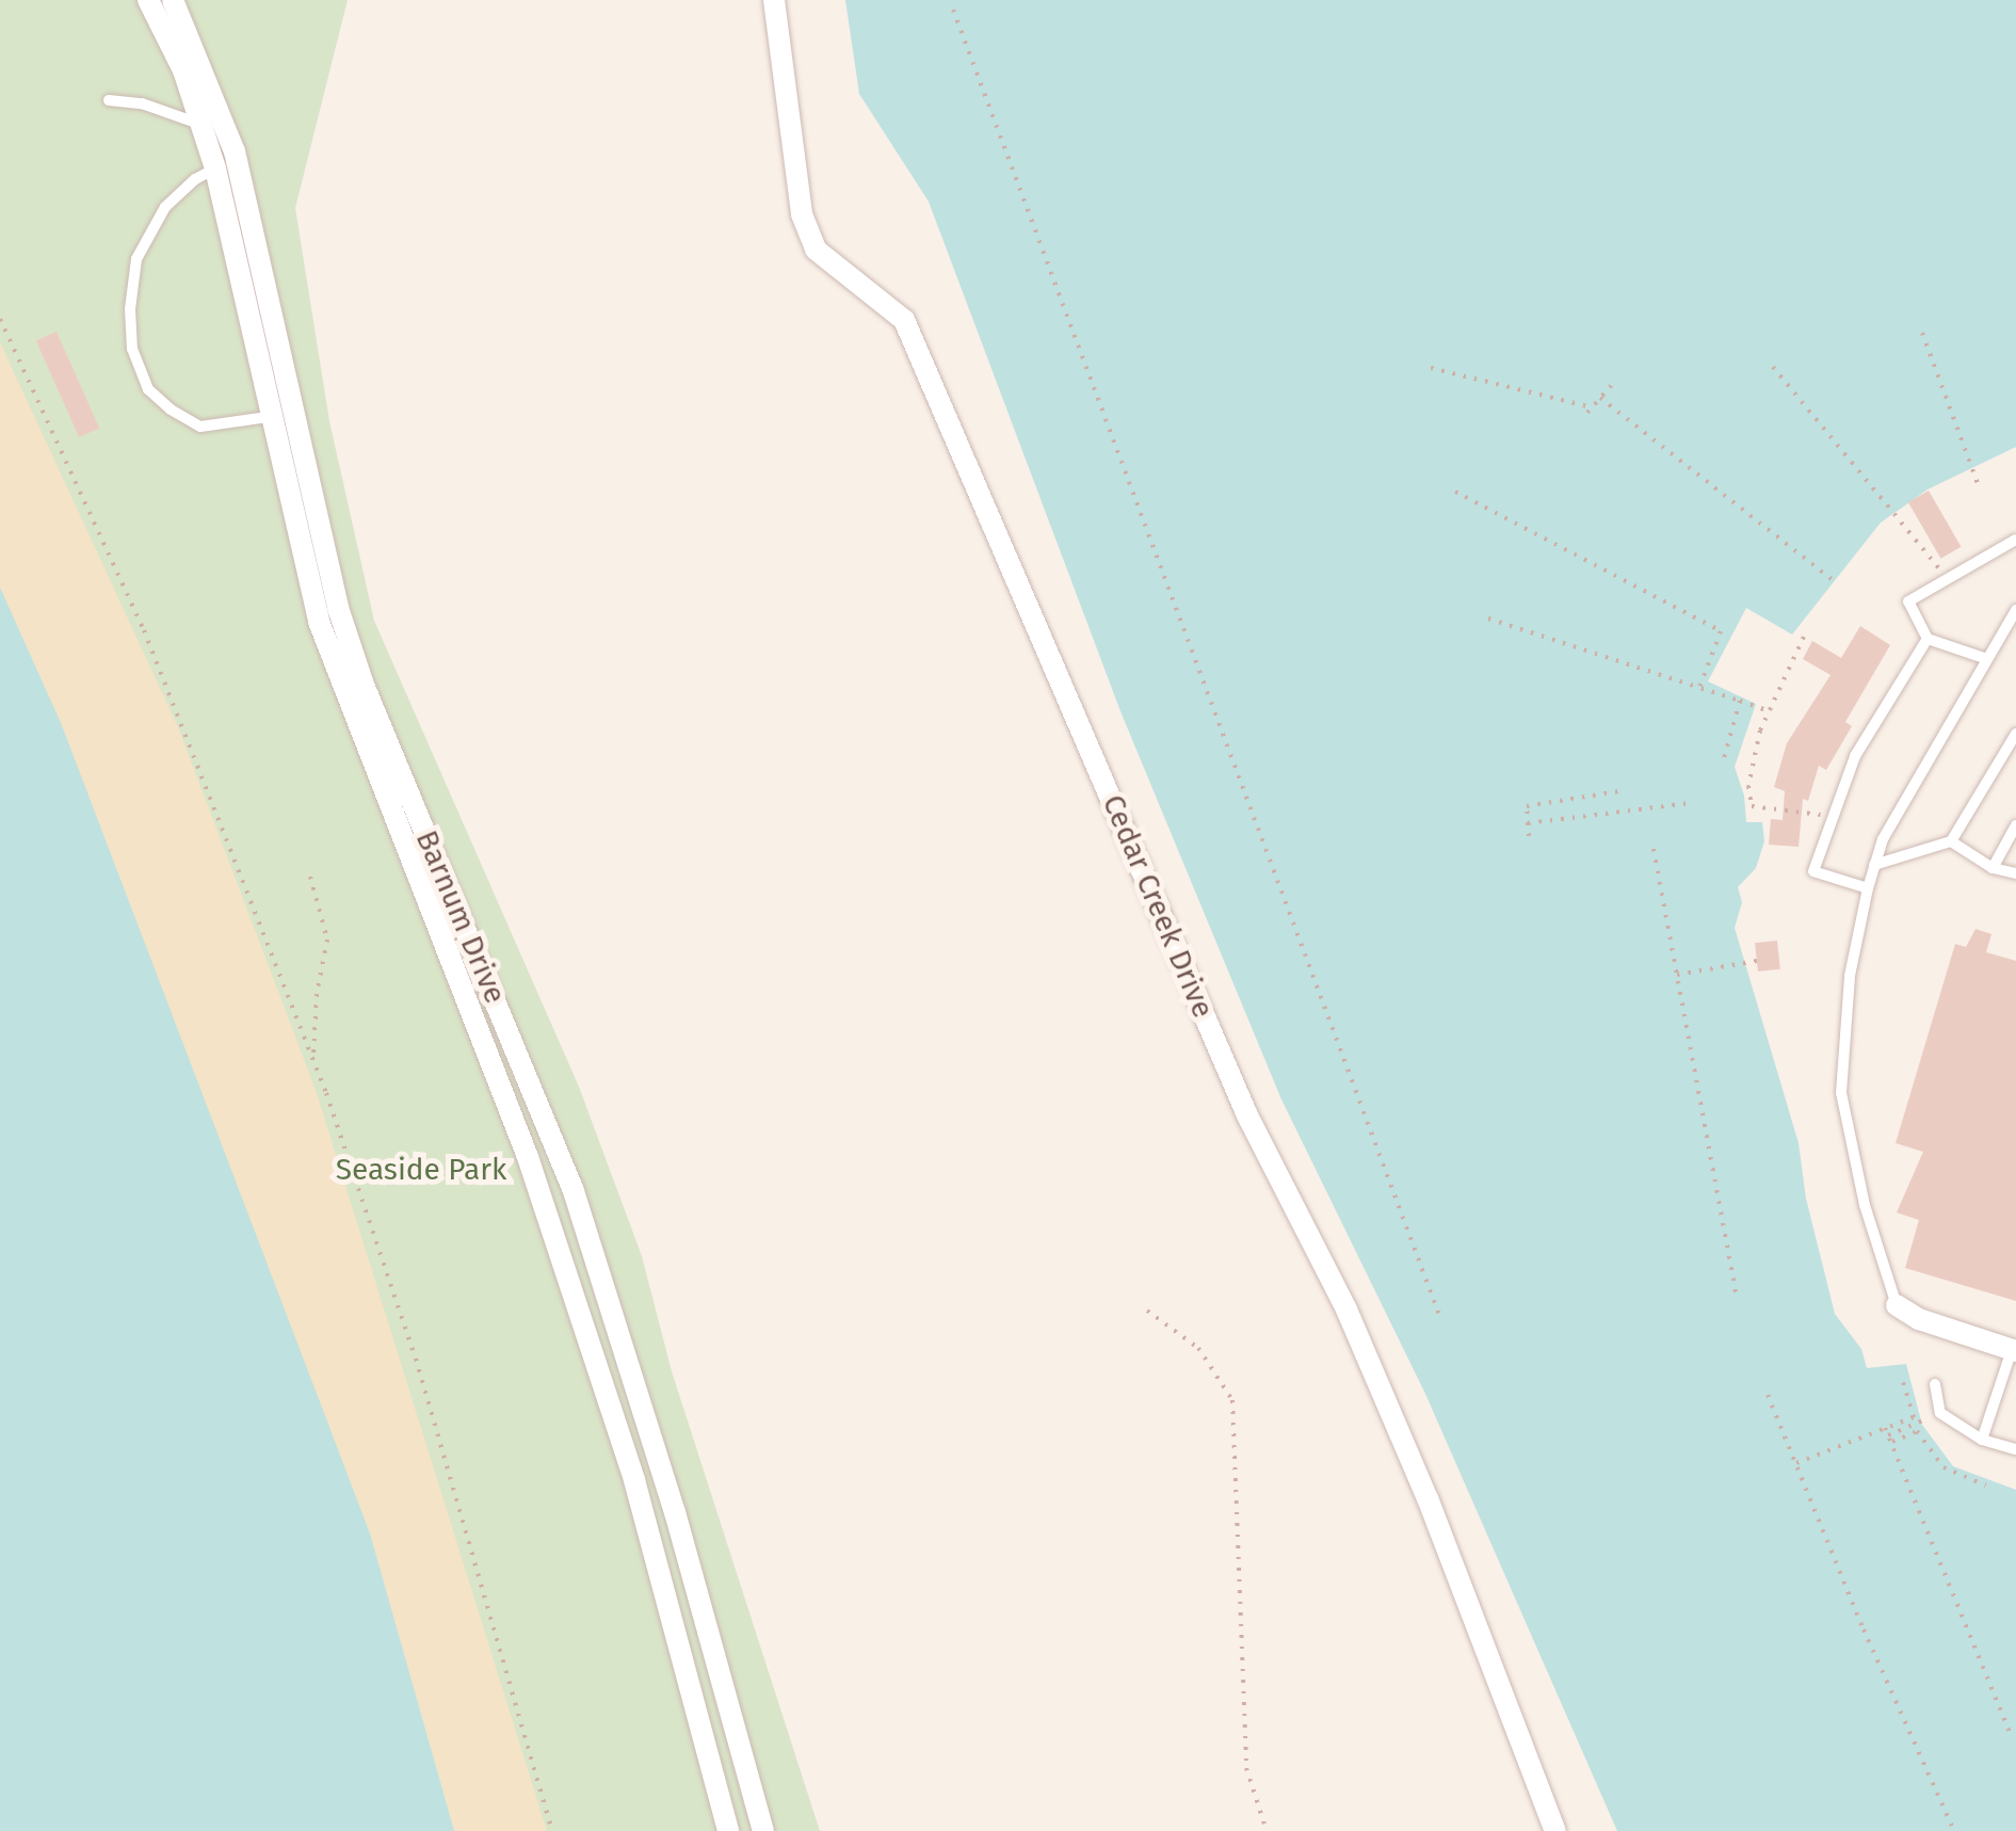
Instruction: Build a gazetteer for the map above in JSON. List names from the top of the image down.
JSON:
{
  "streets": {
    "street": ["Cedar Creek Drive", "Barnum Drive"]
  },
  "parks": ["Seaside Park"]
}
